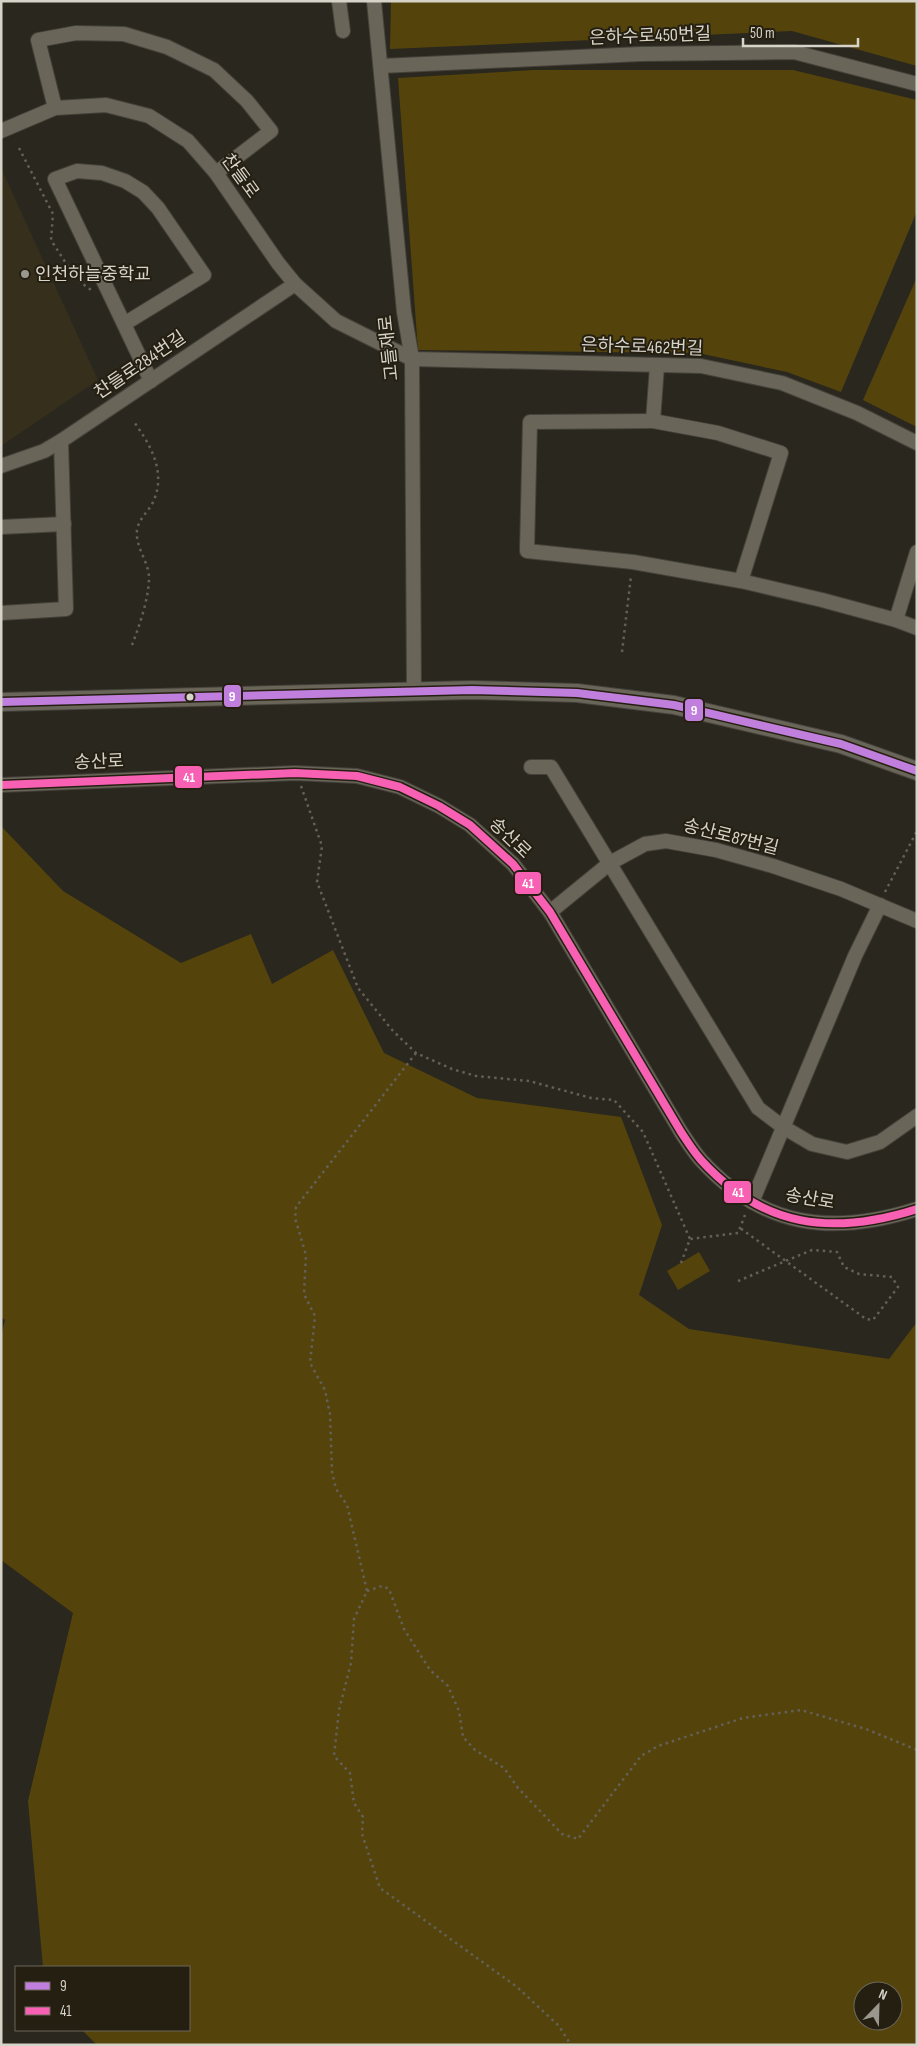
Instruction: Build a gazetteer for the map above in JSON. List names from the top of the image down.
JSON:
{
  "streets": {
    "street": [
      "은하수로450번길",
      "찬들로",
      "은하수로462번길",
      "고들재로",
      "찬들로284번길",
      "송산로",
      "송산로87번길"
    ]
  },
  "crossings": [
    ["은하수로450번길", "고들재로"],
    ["찬들로", "은하수로462번길"],
    ["찬들로", "고들재로"],
    ["찬들로", "찬들로284번길"],
    ["은하수로462번길", "고들재로"],
    ["송산로", "송산로87번길"]
  ],
  "places": ["인천하늘중학교"],
  "lines": ["transit line 9", "transit line 41"],
  "legend": ["9", "41"],
  "scale_bar": "50 m",
  "north": "top right"
}
